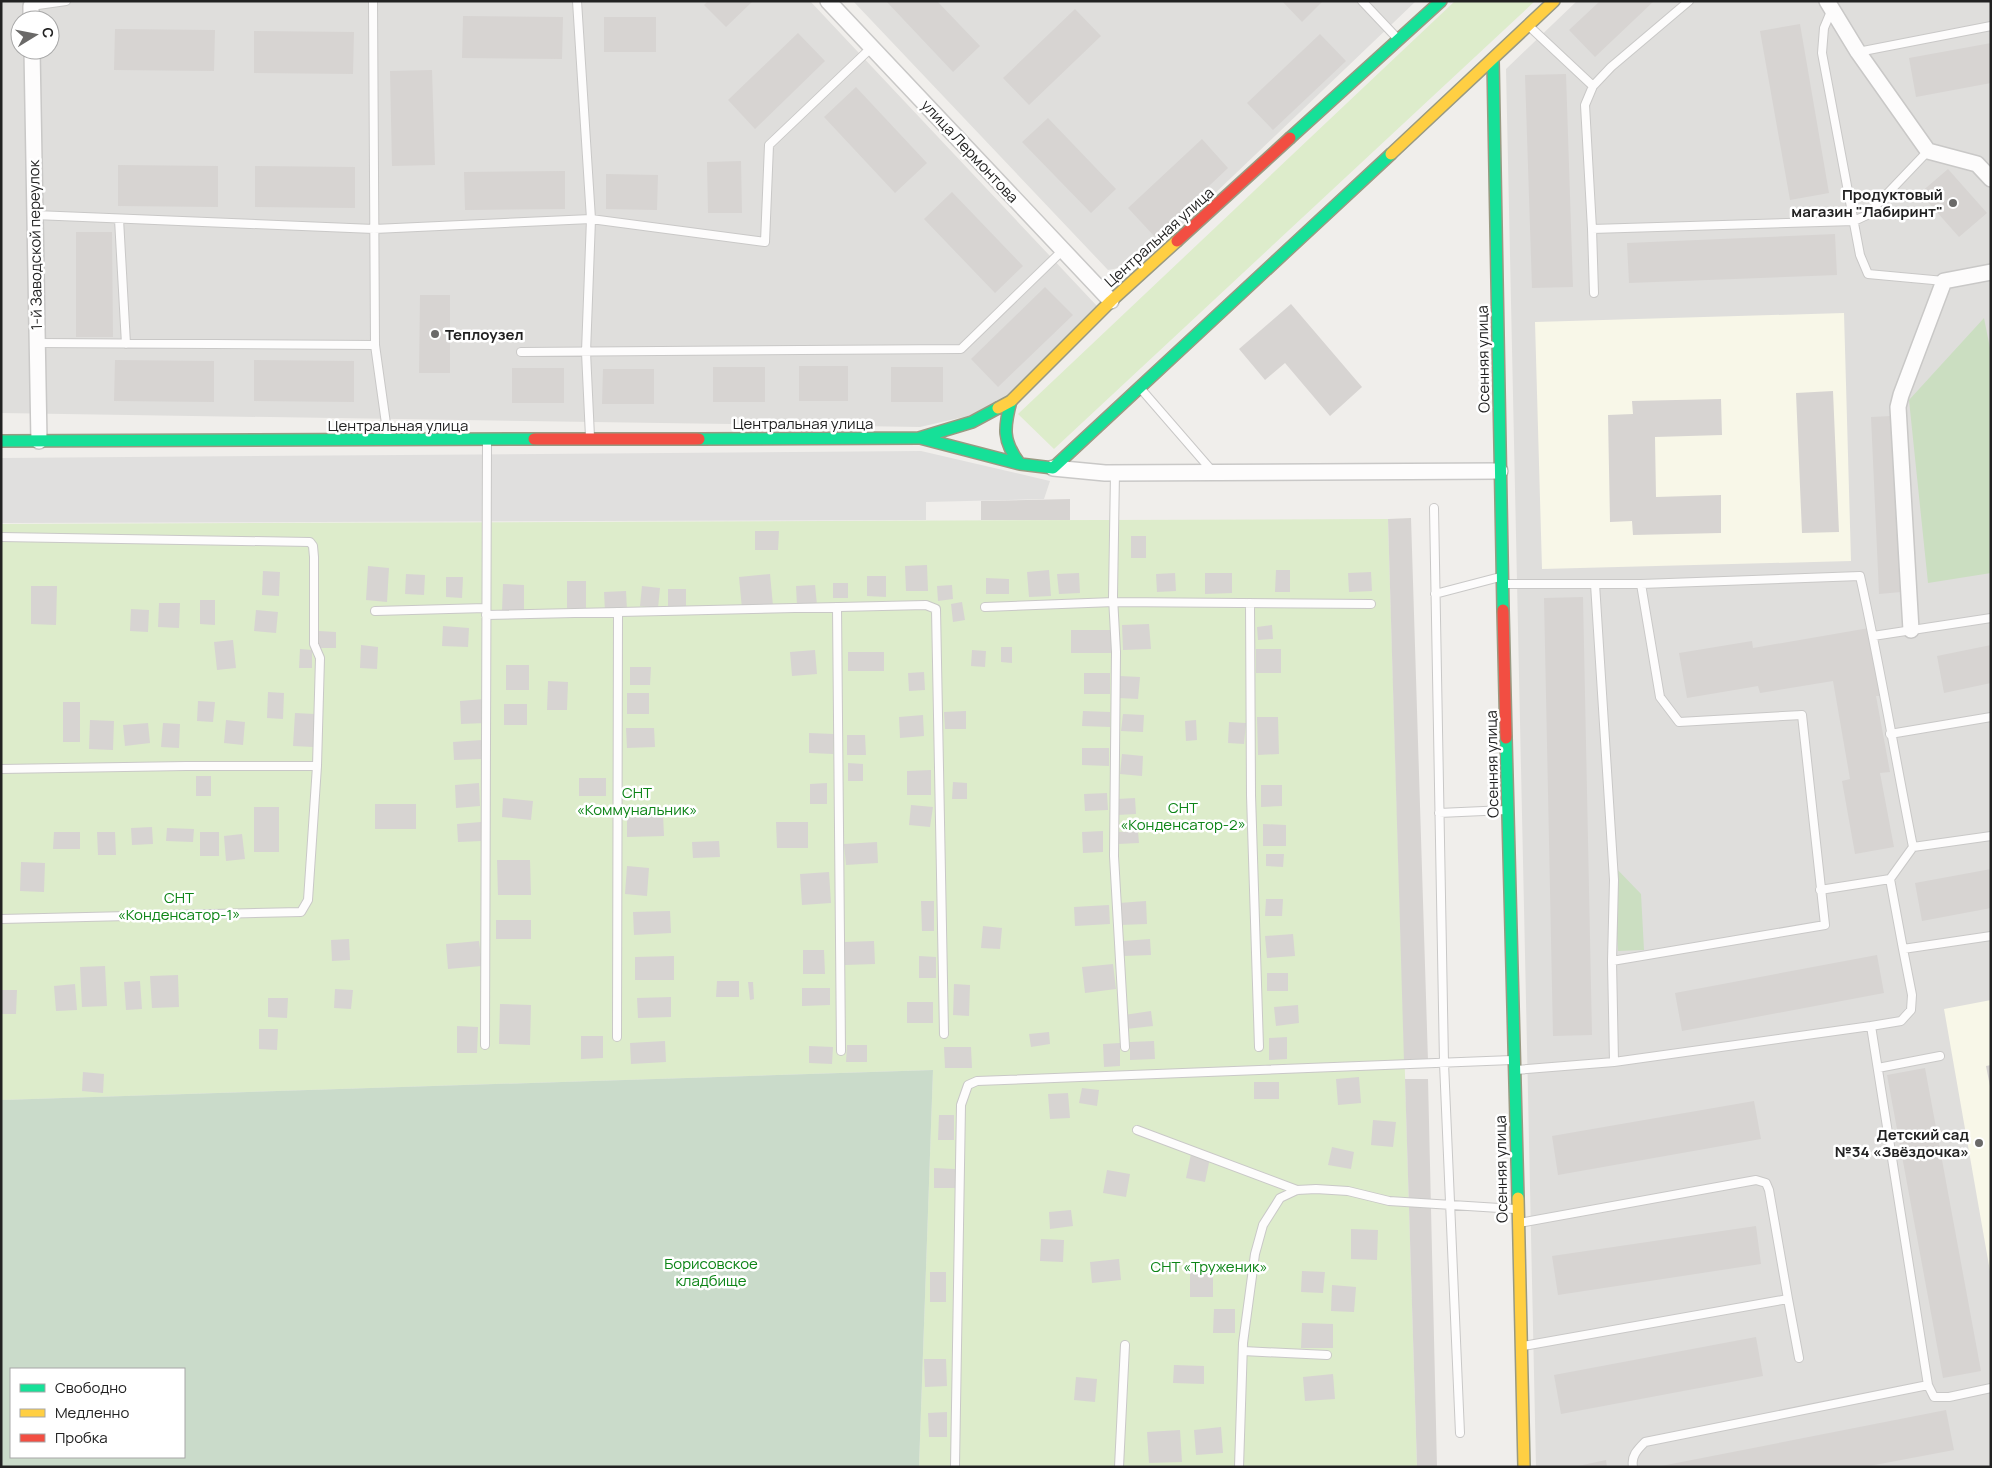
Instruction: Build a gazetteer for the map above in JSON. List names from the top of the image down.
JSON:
{
  "streets": {
    "street": [
      "улица Лермонтова",
      "Центральная улица",
      "1-й Заводской переулок",
      "Осенняя улица"
    ]
  },
  "crossings": [
    ["улица Лермонтова", "Центральная улица"],
    ["Центральная улица", "1-й Заводской переулок"]
  ],
  "parks": [
    "СНТ «Коммунальник»",
    "СНТ «Конденсатор-2»",
    "СНТ «Конденсатор-1»",
    "Борисовское кладбище",
    "СНТ «Труженик»"
  ],
  "places": ["Продуктовый магазин \"Лабиринт\"", "Теплоузел", "Детский сад №34 «Звёздочка»"],
  "legend": ["Свободно", "Медленно", "Пробка"],
  "north": "right"
}
